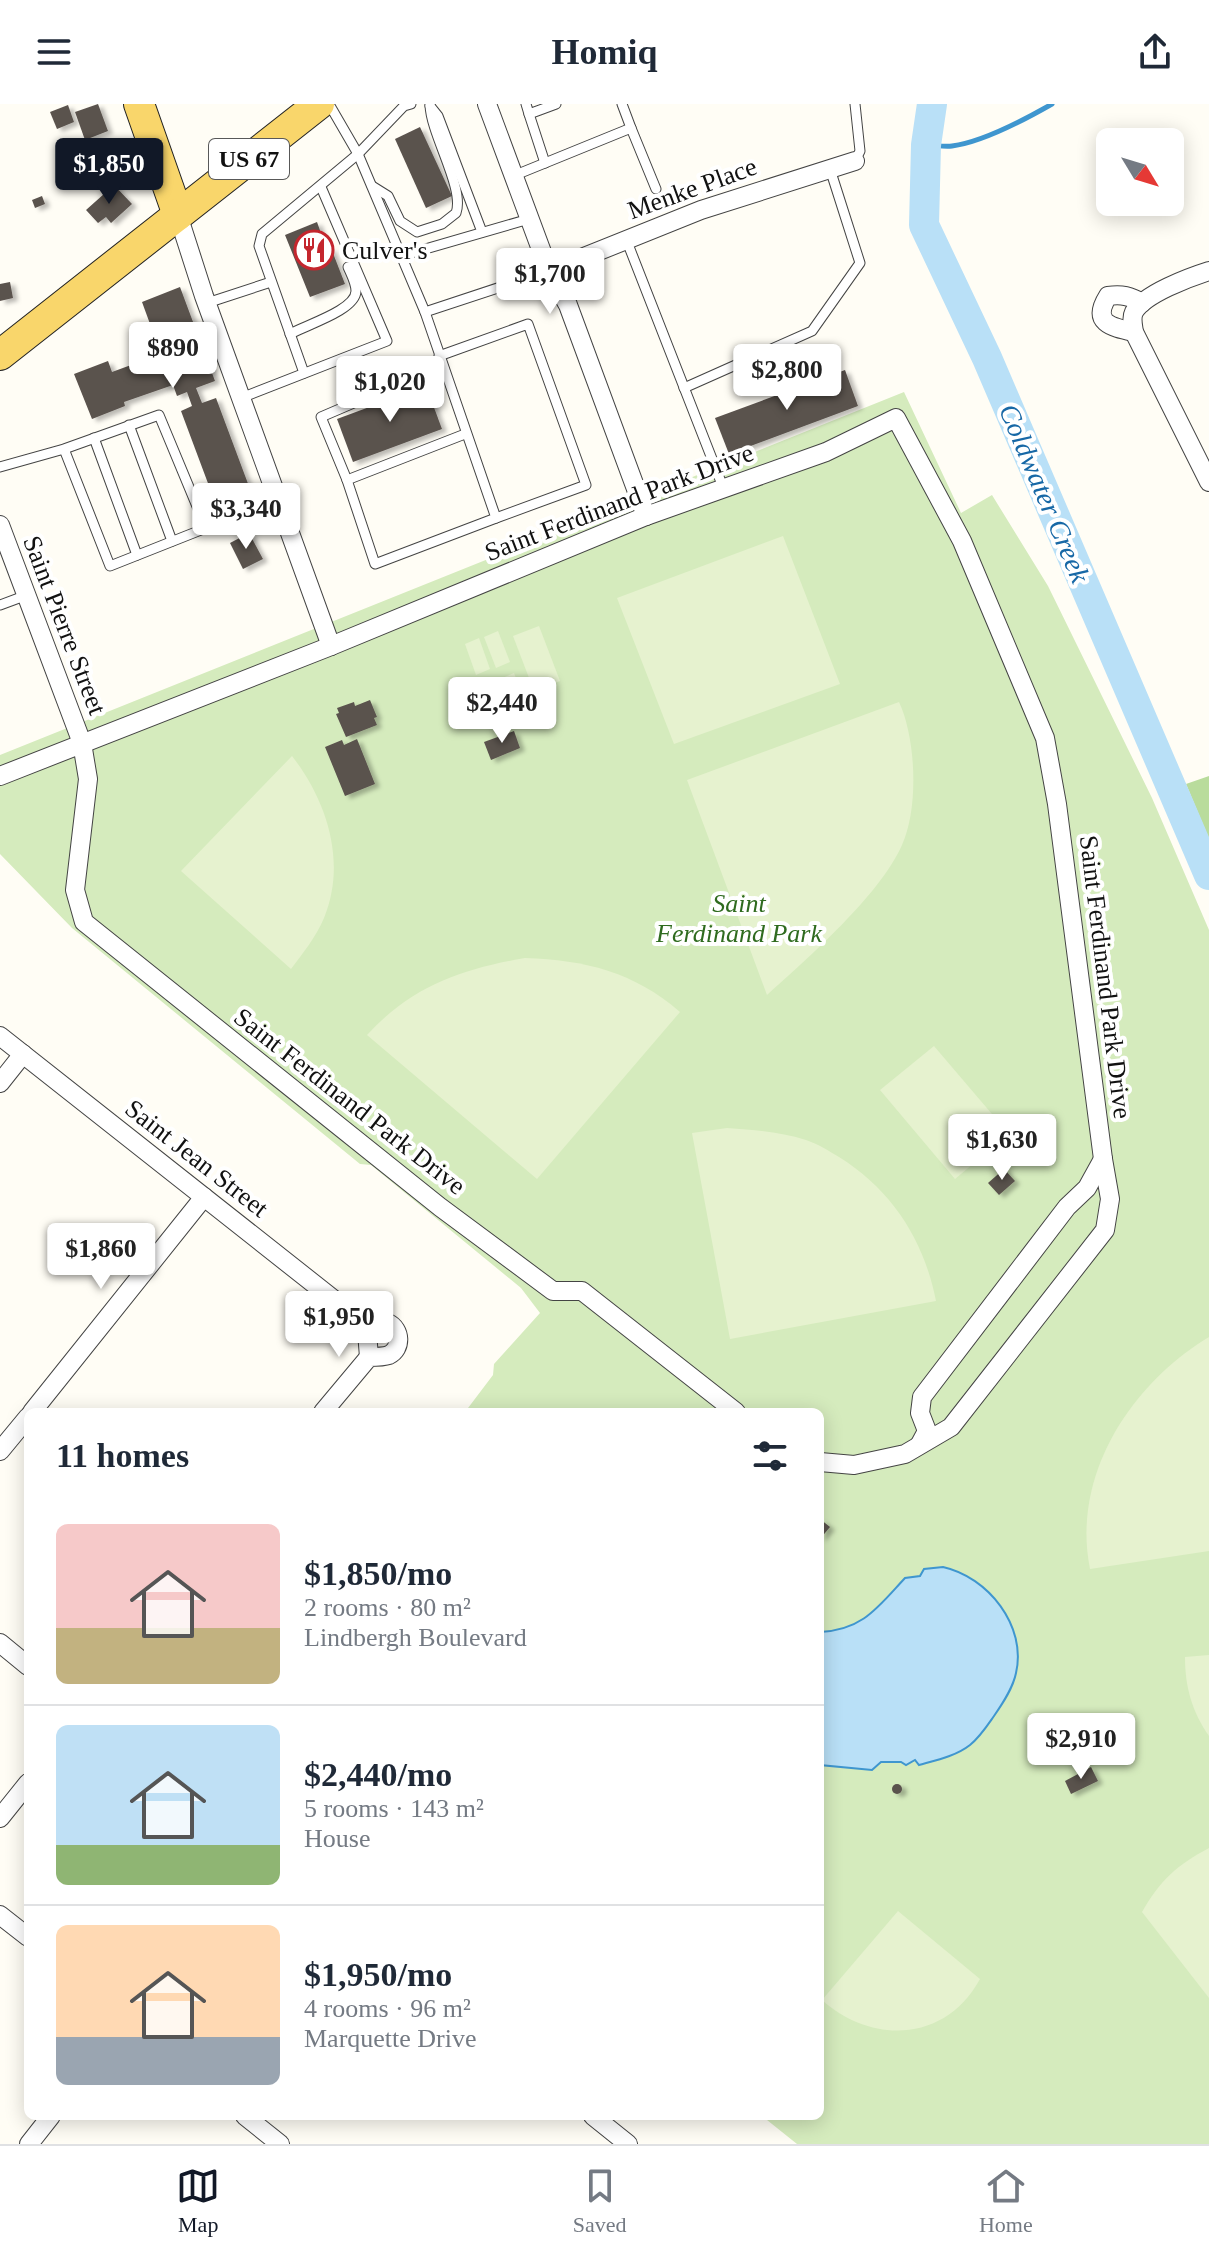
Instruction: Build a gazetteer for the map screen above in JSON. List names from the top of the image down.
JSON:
{
  "streets": {
    "main road": ["US 67"],
    "street": [
      "Menke Place",
      "Saint Ferdinand Park Drive",
      "Saint Pierre Street",
      "Saint Jean Street"
    ]
  },
  "crossings": [
    ["Saint Ferdinand Park Drive", "Saint Pierre Street"]
  ],
  "water": ["Coldwater Creek"],
  "parks": ["Saint Ferdinand Park"],
  "places": {
    "restaurant": ["Culver's"]
  },
  "north": "bottom right",
  "page": {
    "header": "Homiq",
    "price": [
      "$1,850",
      "$1,700",
      "$890",
      "$2,800",
      "$1,020",
      "$3,340",
      "$2,440",
      "$1,630",
      "$1,860",
      "$1,950",
      "$2,910"
    ],
    "heading": "11 homes",
    "list": [
      {
        "name": "$1,850/mo",
        "note": "2 rooms · 80 m² · Lindbergh Boulevard"
      },
      {
        "name": "$2,440/mo",
        "note": "5 rooms · 143 m² · House"
      },
      {
        "name": "$1,950/mo",
        "note": "4 rooms · 96 m² · Marquette Drive"
      }
    ],
    "tabs": ["Map", "Saved", "Home"]
  }
}
